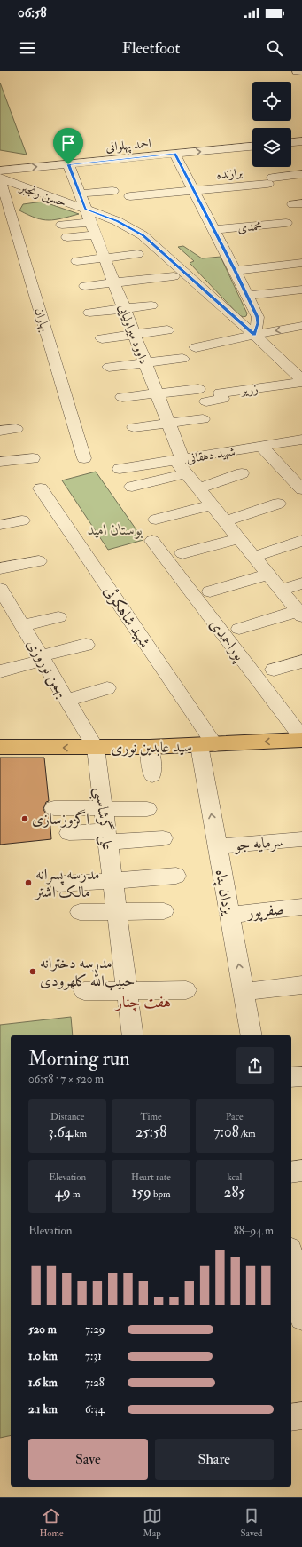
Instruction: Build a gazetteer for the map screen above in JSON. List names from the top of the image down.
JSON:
{
  "streets": {
    "main road": ["سید عابدین نوری"],
    "street": [
      "احمد پهلوانی",
      "برازنده",
      "حسین رنجبر",
      "محمدی",
      "بهاران",
      "داوود میراولیایی",
      "زریر",
      "شهید دهقانی",
      "شهید شاهکوئی",
      "پوراحمدی",
      "بهمن نوروزی",
      "علی گرشاسبی",
      "سرمایه جو",
      "یزدان پناه",
      "صفرپور"
    ]
  },
  "crossings": [
    ["احمد پهلوانی", "داوود میراولیایی"],
    ["حسین رنجبر", "داوود میراولیایی"],
    ["حسین رنجبر", "زریر"],
    ["داوود میراولیایی", "شهید دهقانی"],
    ["شهید شاهکوئی", "سید عابدین نوری"],
    ["شهید شاهکوئی", "یزدان پناه"],
    ["پوراحمدی", "سید عابدین نوری"],
    ["بهمن نوروزی", "سید عابدین نوری"],
    ["بهمن نوروزی", "علی گرشاسبی"],
    ["سید عابدین نوری", "علی گرشاسبی"],
    ["سید عابدین نوری", "یزدان پناه"],
    ["سرمایه جو", "یزدان پناه"],
    ["یزدان پناه", "صفرپور"]
  ],
  "one_way": ["سید عابدین نوری", "یزدان پناه"],
  "districts": ["هفت چنار"],
  "parks": ["بوستان امید"],
  "places": ["اگزوزسازی", "مدرسه پسرانه مالک اشتر", "مدرسه دخترانه حبیب‌الله کلهرودی"],
  "page": {
    "status": "06:58",
    "header": "Fleetfoot",
    "heading": ["Morning run", "06:58 · 7 × 520 m"],
    "stats": [
      ["Distance", "3.64 km"],
      ["Time", "25:58"],
      ["Pace", "7:08 /km"],
      ["Elevation", "49 m"],
      ["Heart rate", "159 bpm"],
      ["kcal", "285"]
    ],
    "chart": ["Elevation", "88–94 m"],
    "list": [
      {
        "name": "520 m",
        "note": "7:29"
      },
      {
        "name": "1.0 km",
        "note": "7:31"
      },
      {
        "name": "1.6 km",
        "note": "7:28"
      },
      {
        "name": "2.1 km",
        "note": "6:34"
      }
    ],
    "buttons": ["Save", "Share"],
    "tabs": ["Home", "Map", "Saved"]
  }
}
